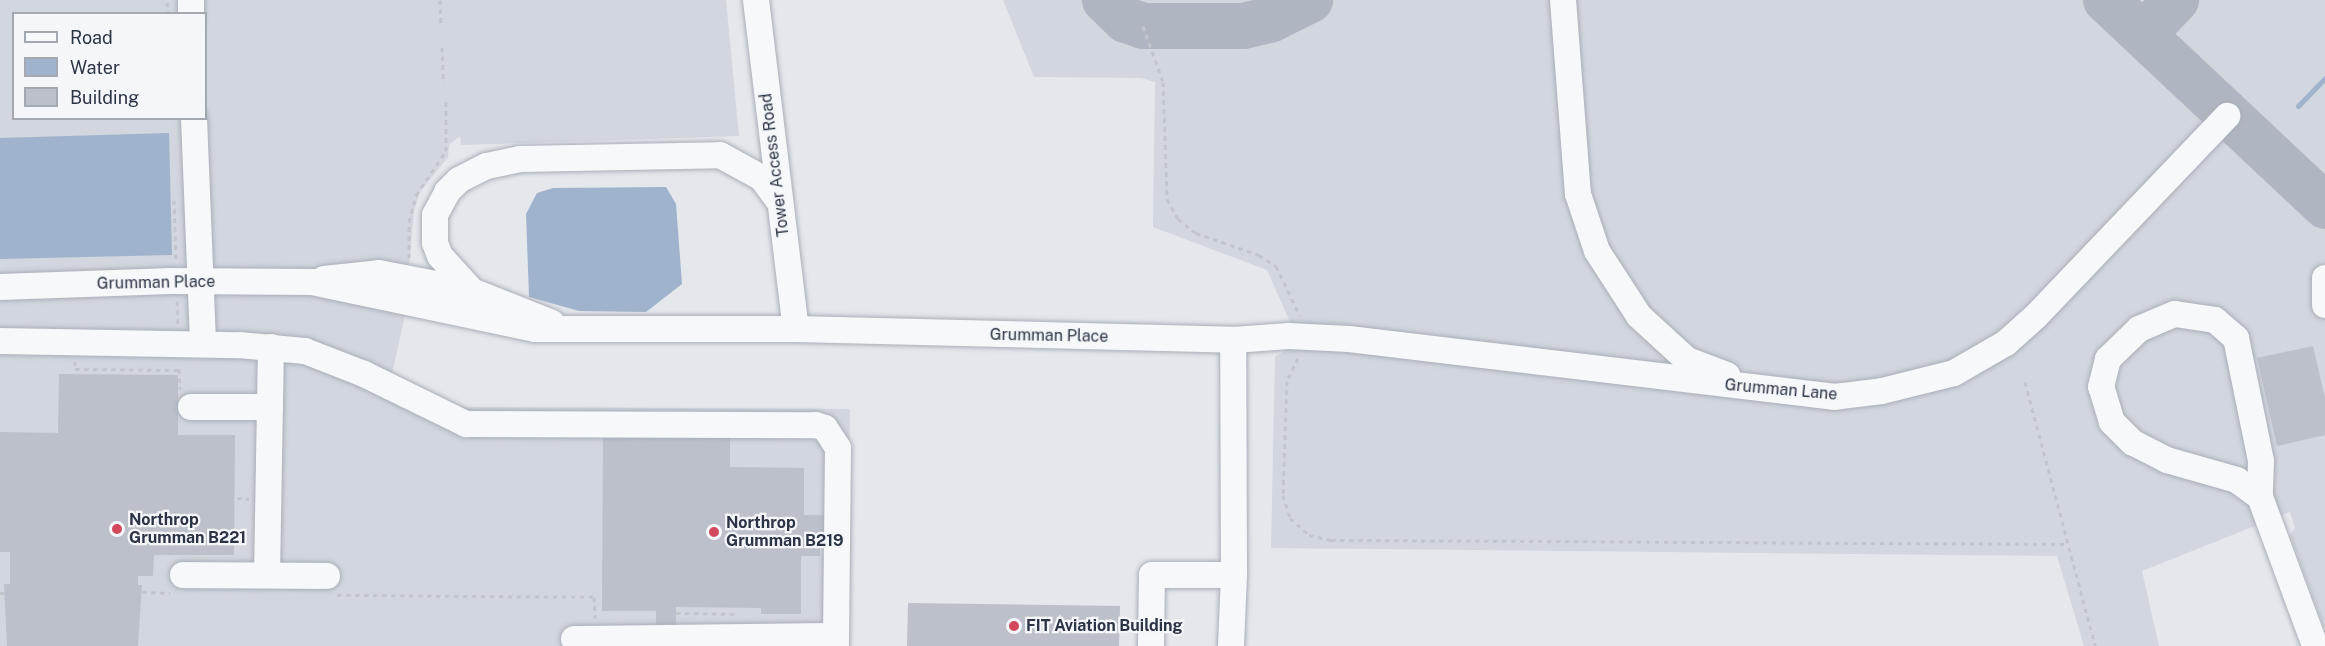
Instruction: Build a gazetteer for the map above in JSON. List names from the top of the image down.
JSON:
{
  "streets": {
    "street": ["Tower Access Road", "Grumman Place", "Grumman Lane"]
  },
  "crossings": [
    ["Tower Access Road", "Grumman Place"],
    ["Grumman Place", "Grumman Lane"]
  ],
  "places": ["Northrop Grumman B221", "Northrop Grumman B219", "FIT Aviation Building"],
  "legend": ["Road", "Water", "Building"]
}
